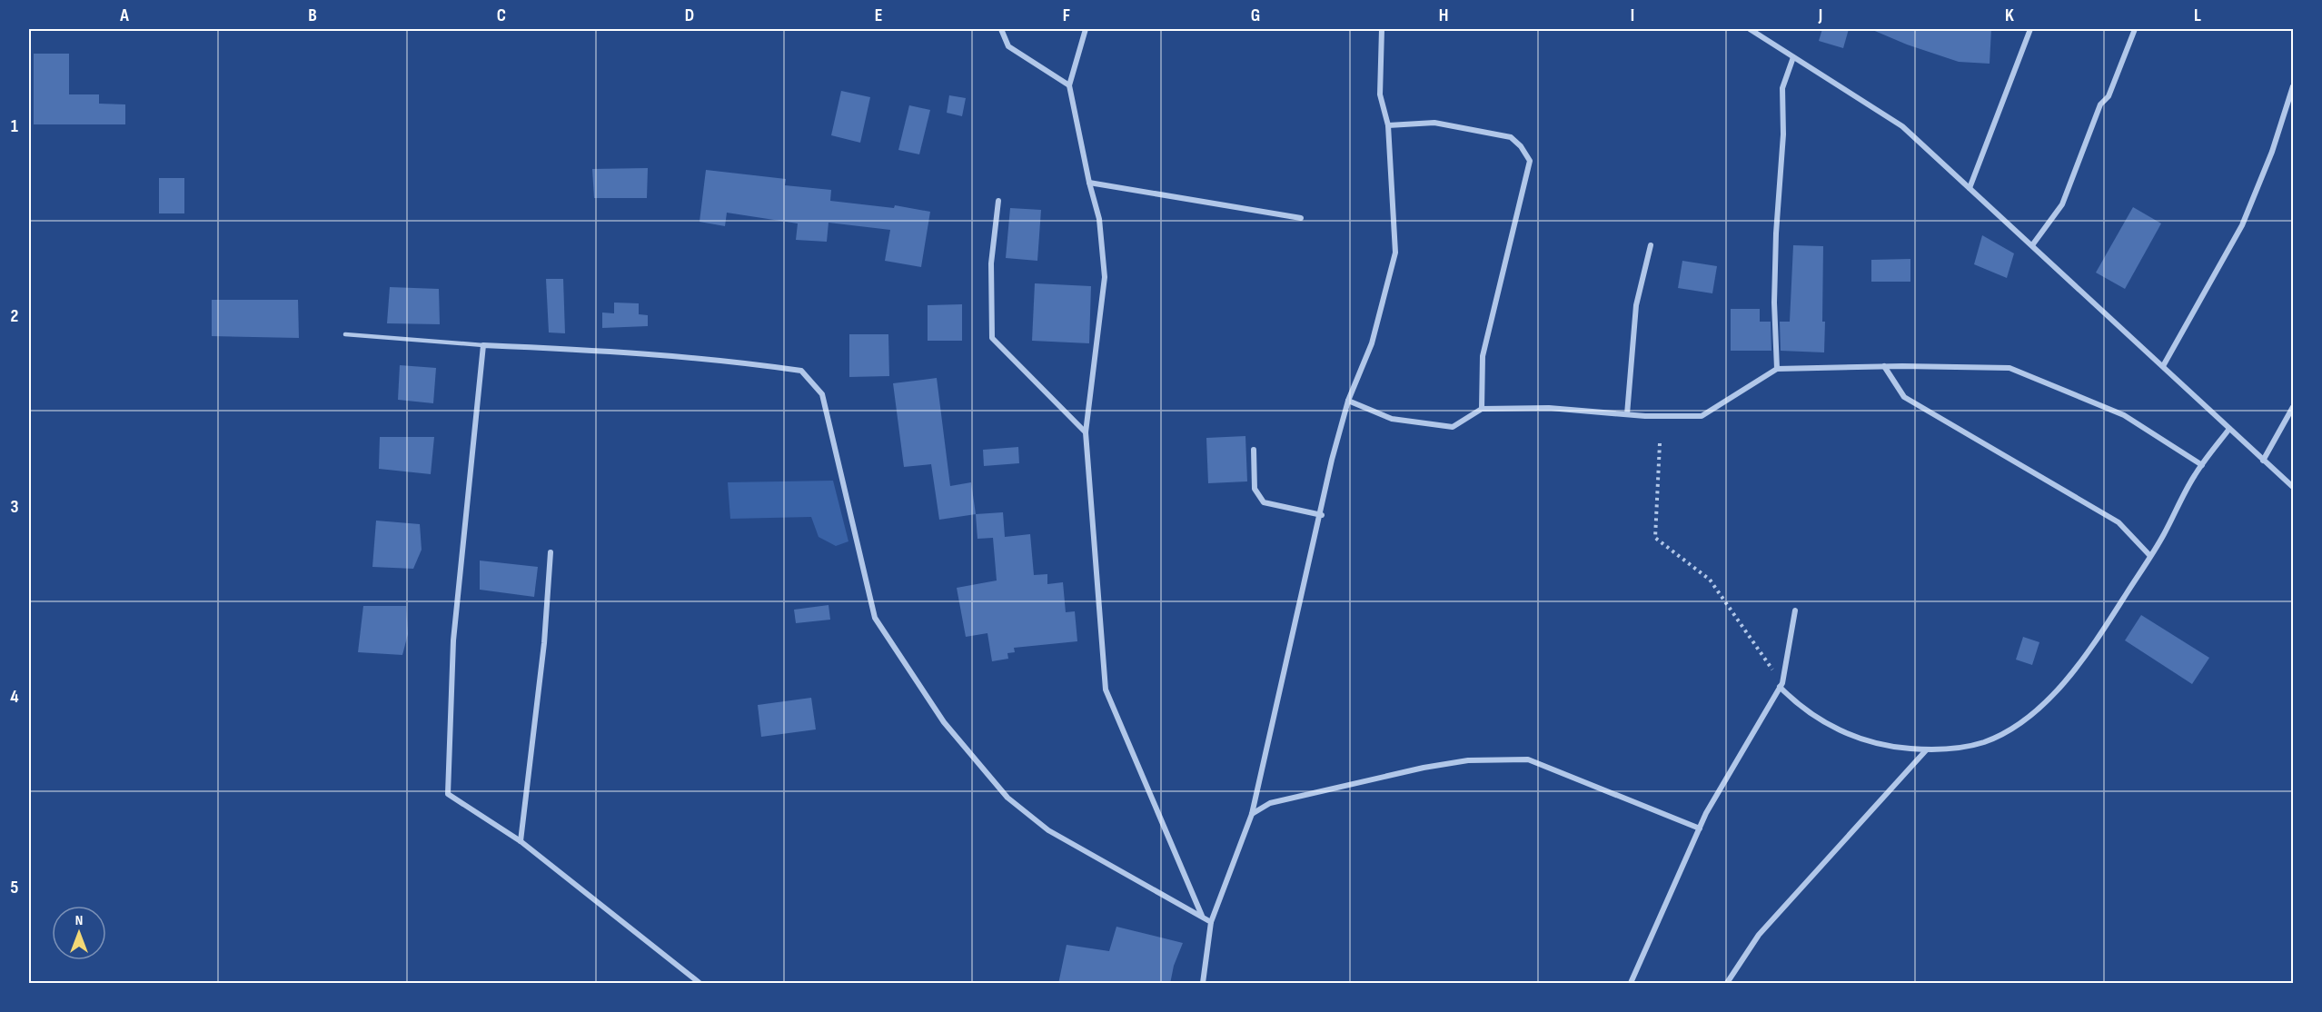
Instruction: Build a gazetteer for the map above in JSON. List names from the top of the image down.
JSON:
{
  "north": "top",
  "grid": {
    "columns": [
      "A",
      "B",
      "C",
      "D",
      "E",
      "F",
      "G",
      "H",
      "I",
      "J",
      "K",
      "L"
    ],
    "rows": [
      "1",
      "2",
      "3",
      "4",
      "5"
    ]
  }
}
